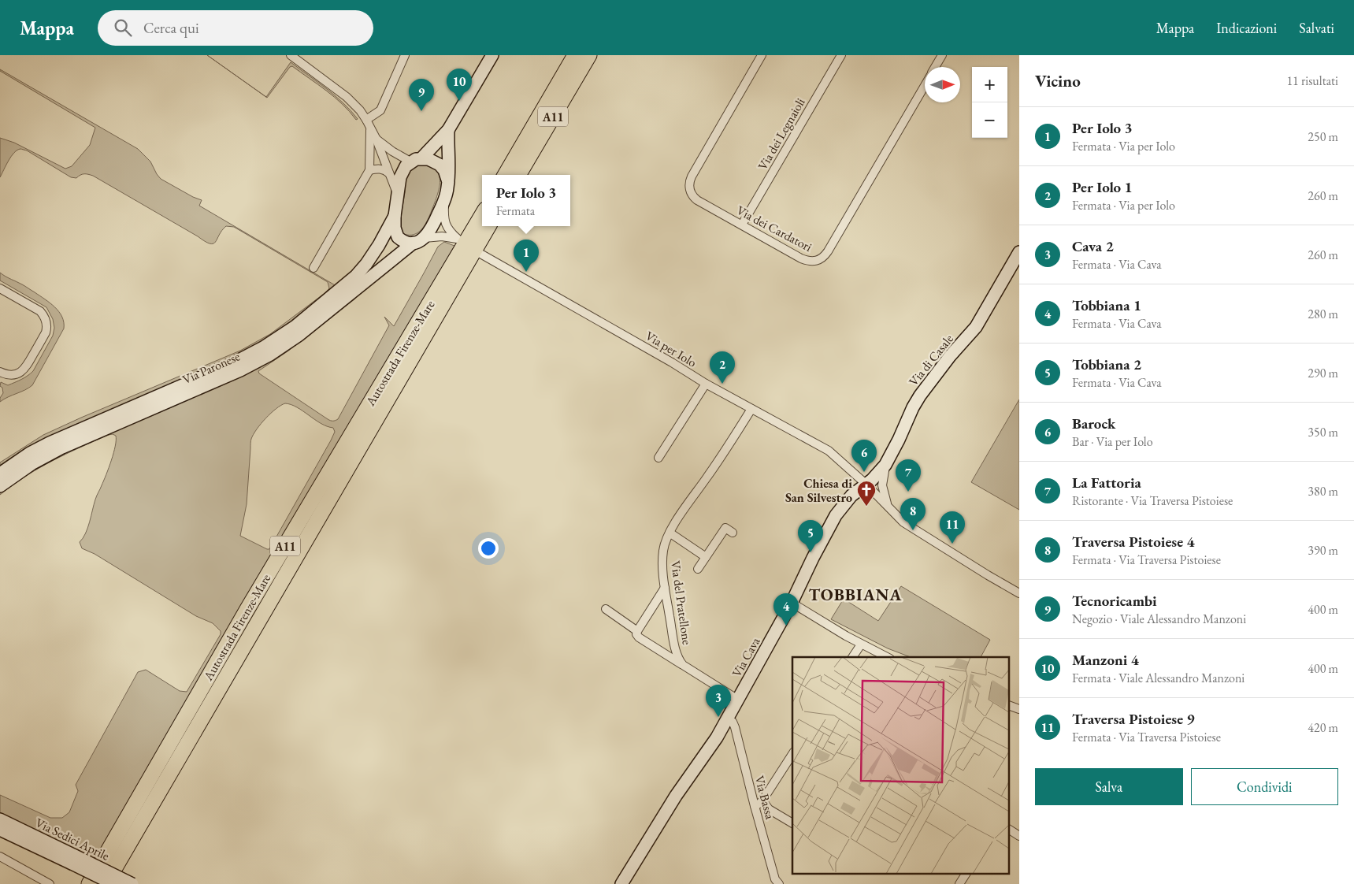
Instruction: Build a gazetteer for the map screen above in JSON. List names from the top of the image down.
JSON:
{
  "streets": {
    "highway": ["A11", "Autostrada Firenze-Mare"],
    "street": [
      "Via dei Legnaioli",
      "Via dei Cardatori",
      "Via per Iolo",
      "Via di Casale",
      "Via Paronese",
      "Via del Pratellone",
      "Via Cava",
      "Via Bassa",
      "Via Sedici Aprile"
    ]
  },
  "crossings": [
    ["Via dei Legnaioli", "Via dei Cardatori"],
    ["Via per Iolo", "Via di Casale"],
    ["Via per Iolo", "Via del Pratellone"],
    ["Via per Iolo", "Via Cava"],
    ["Via di Casale", "Via Cava"],
    ["Via Cava", "Via Bassa"]
  ],
  "districts": ["TOBBIANA"],
  "places": {
    "church": ["Chiesa di San Silvestro"]
  },
  "north": "right",
  "page": {
    "header": "Mappa",
    "search": "Cerca qui",
    "nav": ["Mappa", "Indicazioni", "Salvati"],
    "heading": ["Vicino", "11 risultati"],
    "map_buttons": ["+", "−"],
    "pins": [
      "10",
      "9",
      "1",
      "2",
      "6",
      "7",
      "8",
      "11",
      "5",
      "4",
      "3"
    ],
    "list": [
      {
        "mark": "1",
        "name": "Per Iolo 3",
        "note": "Fermata · Via per Iolo",
        "value": "250 m"
      },
      {
        "mark": "2",
        "name": "Per Iolo 1",
        "note": "Fermata · Via per Iolo",
        "value": "260 m"
      },
      {
        "mark": "3",
        "name": "Cava 2",
        "note": "Fermata · Via Cava",
        "value": "260 m"
      },
      {
        "mark": "4",
        "name": "Tobbiana 1",
        "note": "Fermata · Via Cava",
        "value": "280 m"
      },
      {
        "mark": "5",
        "name": "Tobbiana 2",
        "note": "Fermata · Via Cava",
        "value": "290 m"
      },
      {
        "mark": "6",
        "name": "Barock",
        "note": "Bar · Via per Iolo",
        "value": "350 m"
      },
      {
        "mark": "7",
        "name": "La Fattoria",
        "note": "Ristorante · Via Traversa Pistoiese",
        "value": "380 m"
      },
      {
        "mark": "8",
        "name": "Traversa Pistoiese 4",
        "note": "Fermata · Via Traversa Pistoiese",
        "value": "390 m"
      },
      {
        "mark": "9",
        "name": "Tecnoricambi",
        "note": "Negozio · Viale Alessandro Manzoni",
        "value": "400 m"
      },
      {
        "mark": "10",
        "name": "Manzoni 4",
        "note": "Fermata · Viale Alessandro Manzoni",
        "value": "400 m"
      },
      {
        "mark": "11",
        "name": "Traversa Pistoiese 9",
        "note": "Fermata · Via Traversa Pistoiese",
        "value": "420 m"
      }
    ],
    "popup": ["Per Iolo 3", "Fermata"],
    "buttons": ["Salva", "Condividi"]
  }
}
